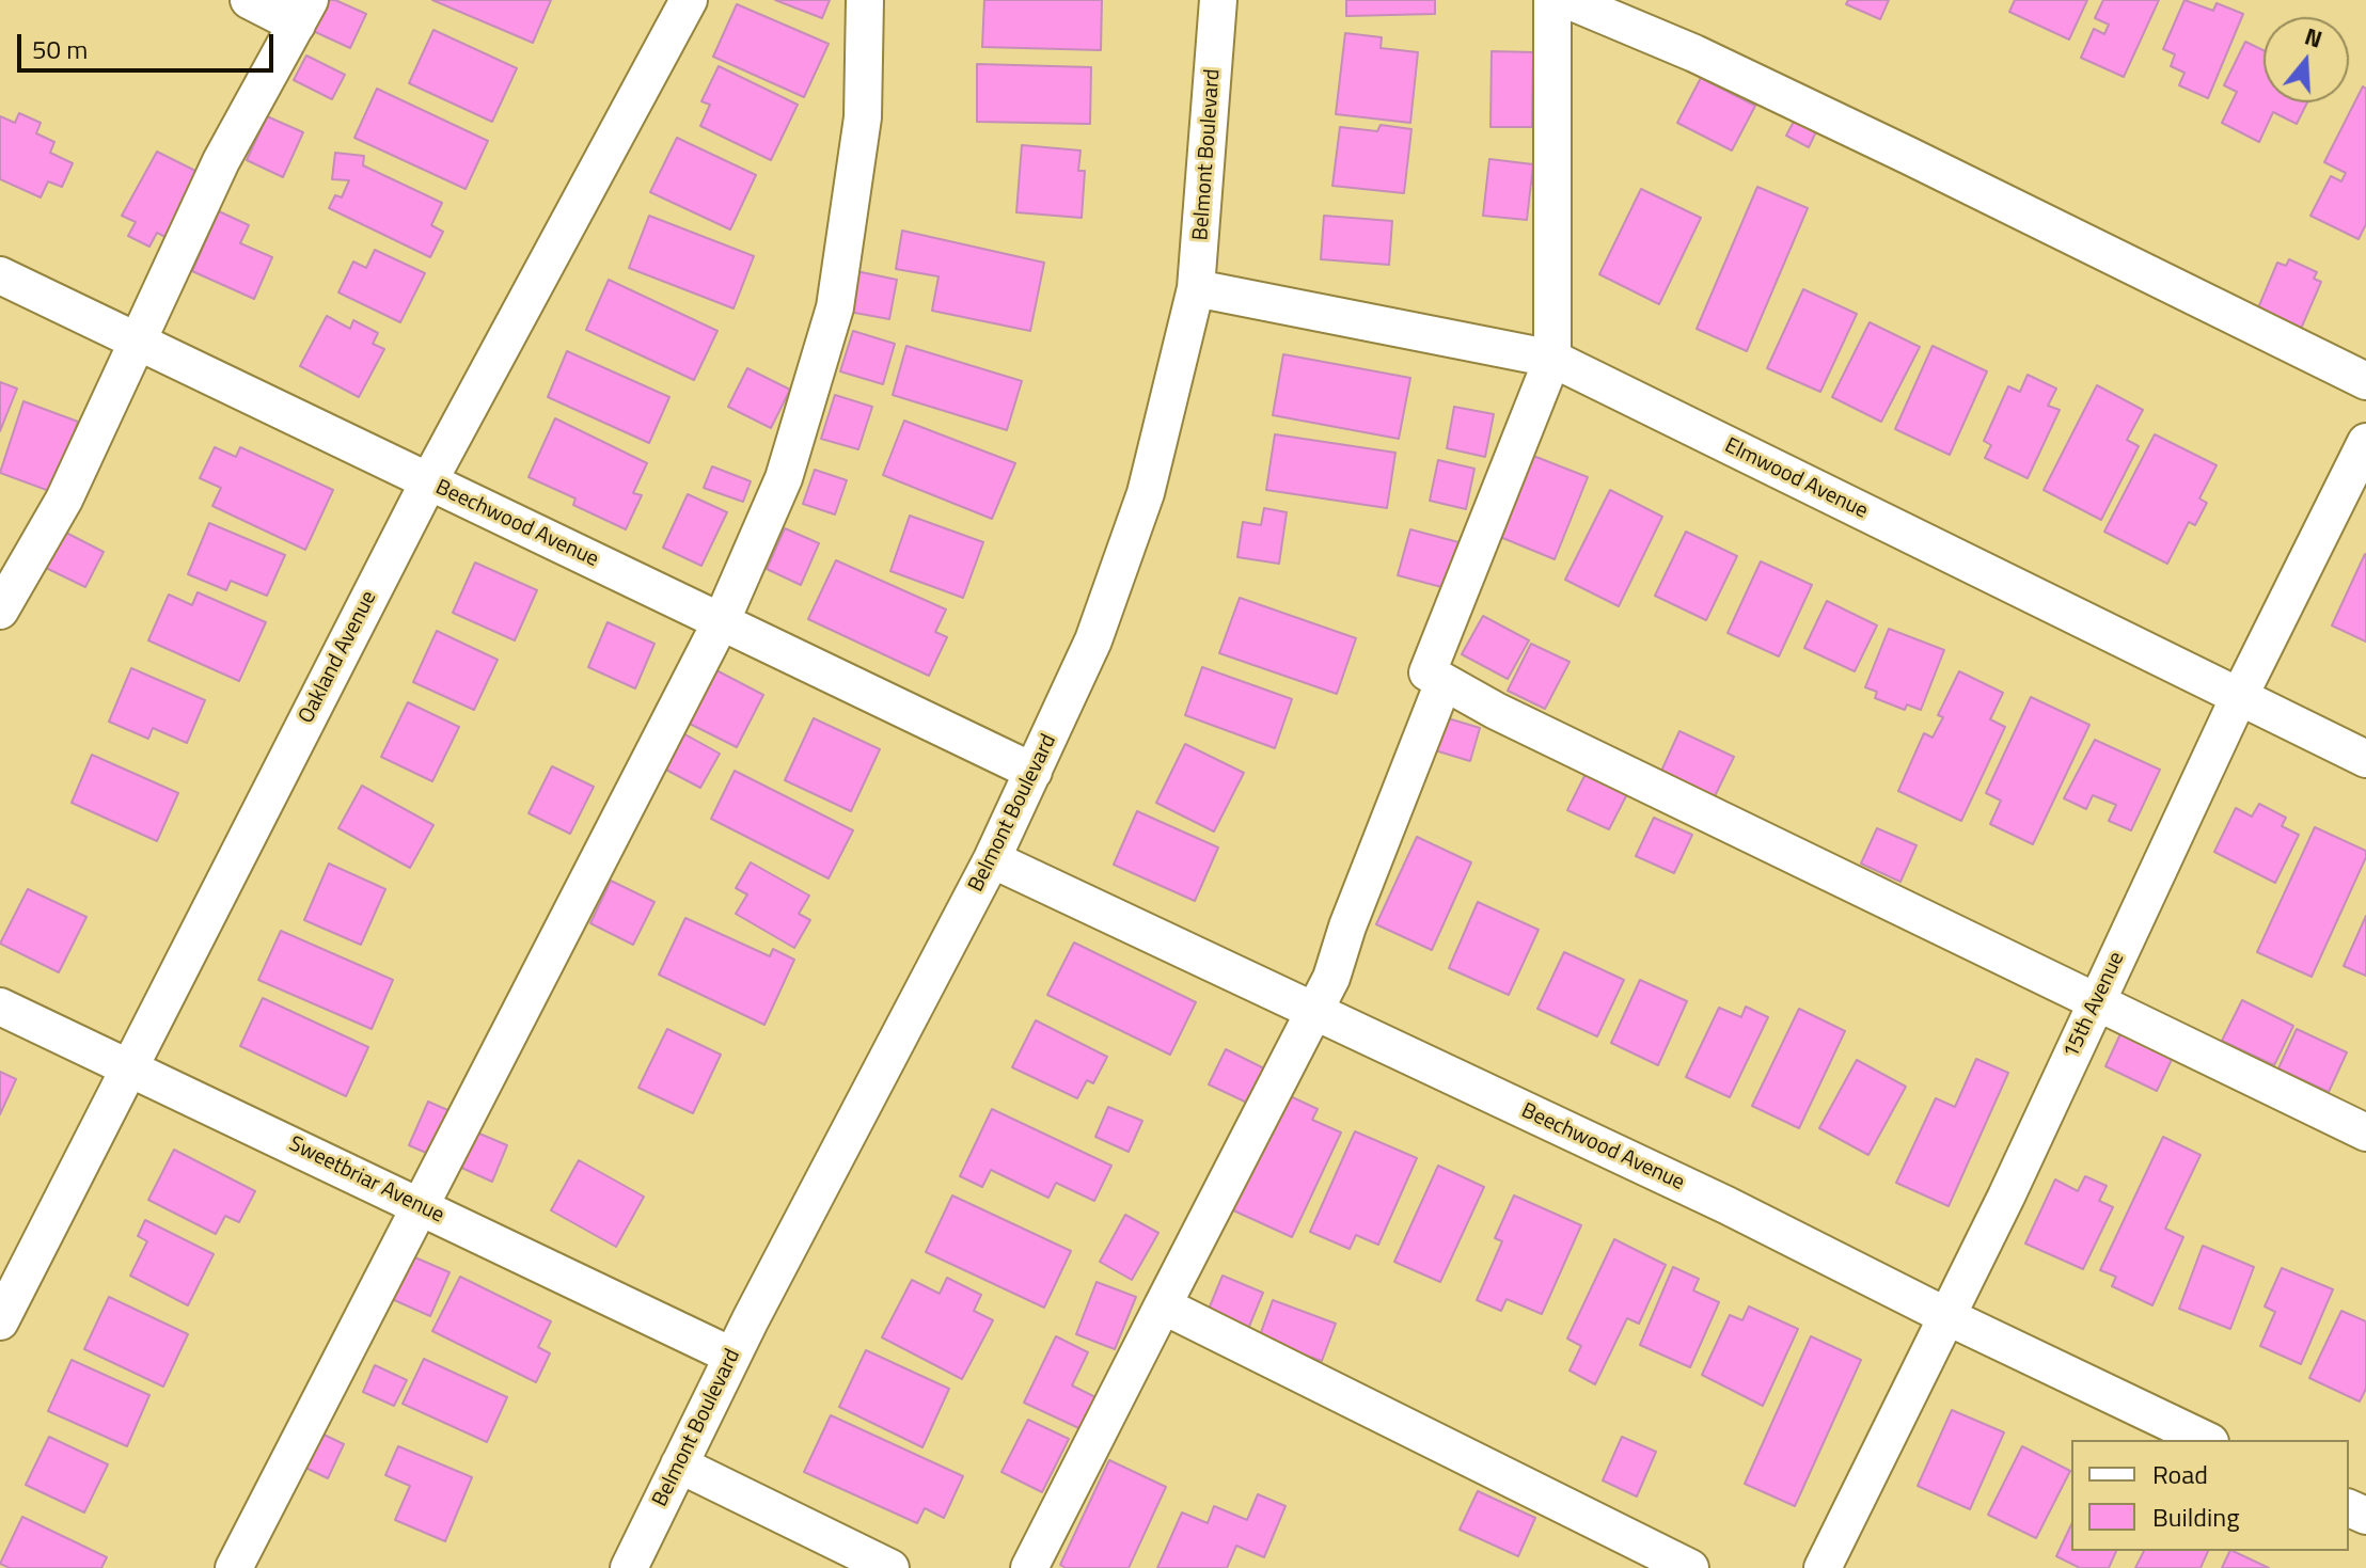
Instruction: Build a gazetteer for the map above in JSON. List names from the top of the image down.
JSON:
{
  "streets": {
    "street": [
      "Belmont Boulevard",
      "Elmwood Avenue",
      "Beechwood Avenue",
      "Oakland Avenue",
      "15th Avenue",
      "Sweetbriar Avenue"
    ]
  },
  "crossings": [
    ["Belmont Boulevard", "Elmwood Avenue"],
    ["Belmont Boulevard", "Beechwood Avenue"],
    ["Belmont Boulevard", "Sweetbriar Avenue"],
    ["Elmwood Avenue", "15th Avenue"],
    ["Beechwood Avenue", "Oakland Avenue"],
    ["Beechwood Avenue", "15th Avenue"],
    ["Oakland Avenue", "Sweetbriar Avenue"]
  ],
  "legend": ["Road", "Building"],
  "scale_bar": "50 m",
  "north": "top"
}
